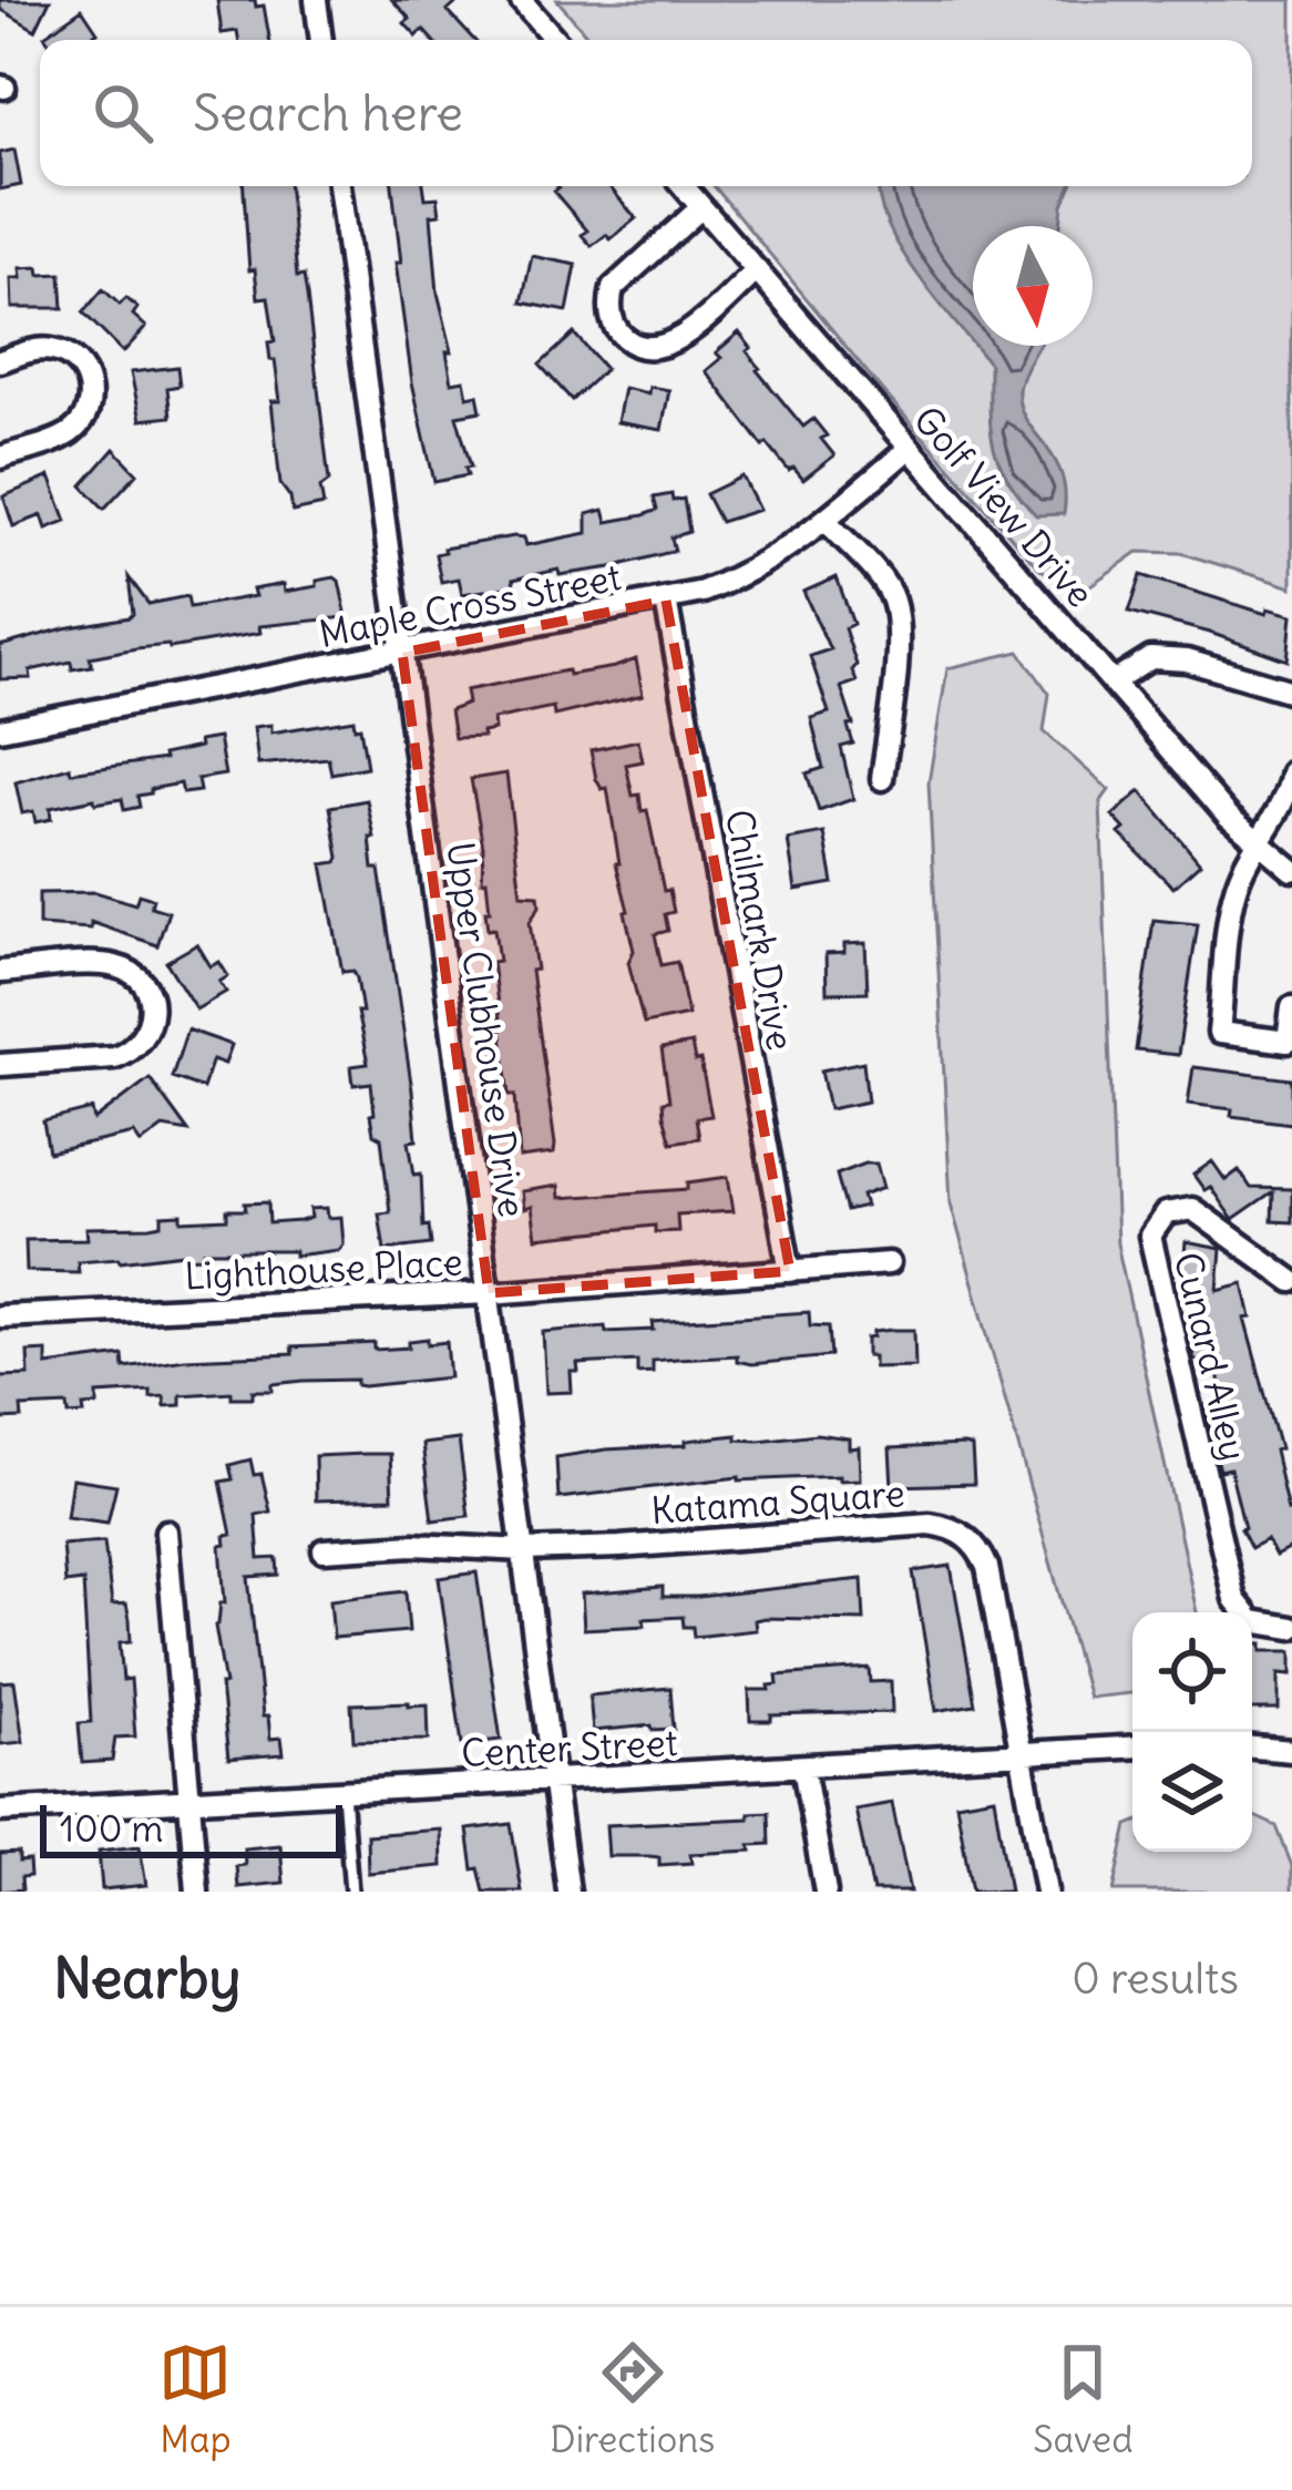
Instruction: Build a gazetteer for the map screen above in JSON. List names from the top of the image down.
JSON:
{
  "streets": {
    "street": [
      "Golf View Drive",
      "Maple Cross Street",
      "Chilmark Drive",
      "Upper Clubhouse Drive",
      "Lighthouse Place",
      "Cunard Alley",
      "Katama Square",
      "Center Street"
    ]
  },
  "crossings": [
    ["Golf View Drive", "Maple Cross Street"],
    ["Maple Cross Street", "Chilmark Drive"],
    ["Maple Cross Street", "Upper Clubhouse Drive"],
    ["Chilmark Drive", "Lighthouse Place"],
    ["Upper Clubhouse Drive", "Lighthouse Place"],
    ["Upper Clubhouse Drive", "Katama Square"],
    ["Upper Clubhouse Drive", "Center Street"],
    ["Katama Square", "Center Street"]
  ],
  "scale_bar": "100 m",
  "north": "bottom",
  "page": {
    "search": "Search here",
    "scale": "100 m",
    "heading": ["Nearby", "0 results"],
    "nav": ["Map", "Directions", "Saved"]
  }
}
